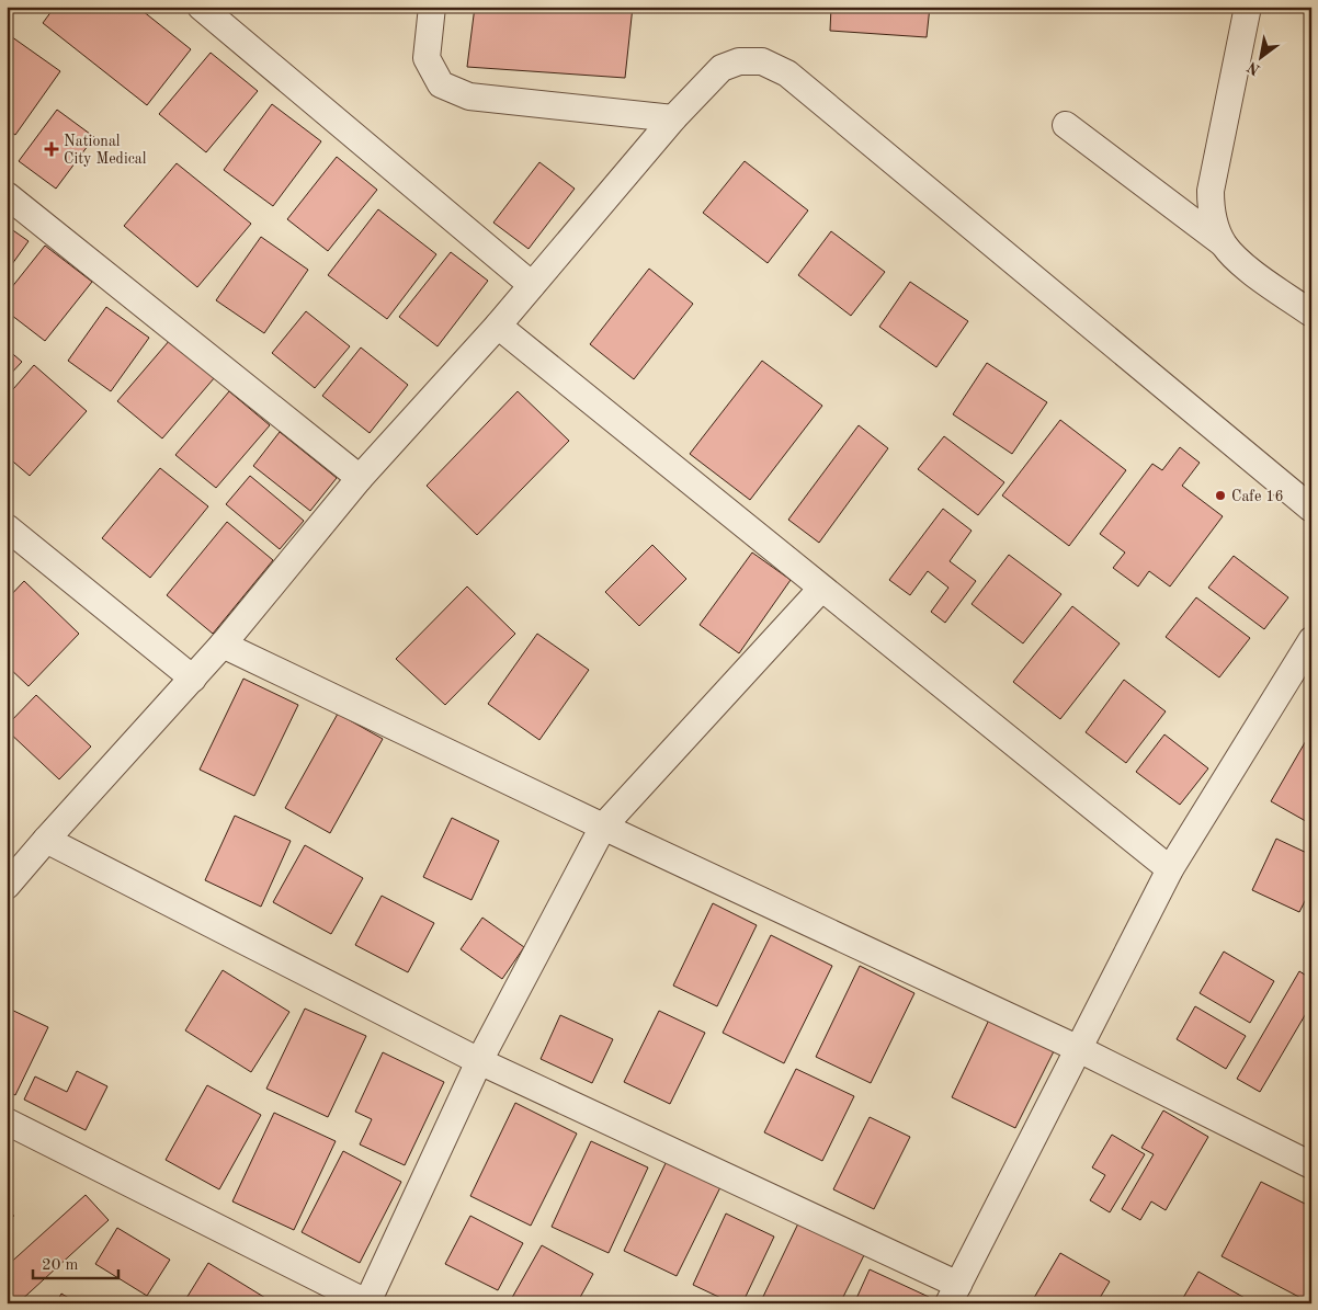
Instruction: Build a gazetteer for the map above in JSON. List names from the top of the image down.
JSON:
{
  "places": {
    "health": ["National City Medical"],
    "other": ["Cafe 16"]
  },
  "scale_bar": "20 m",
  "north": "bottom left"
}
